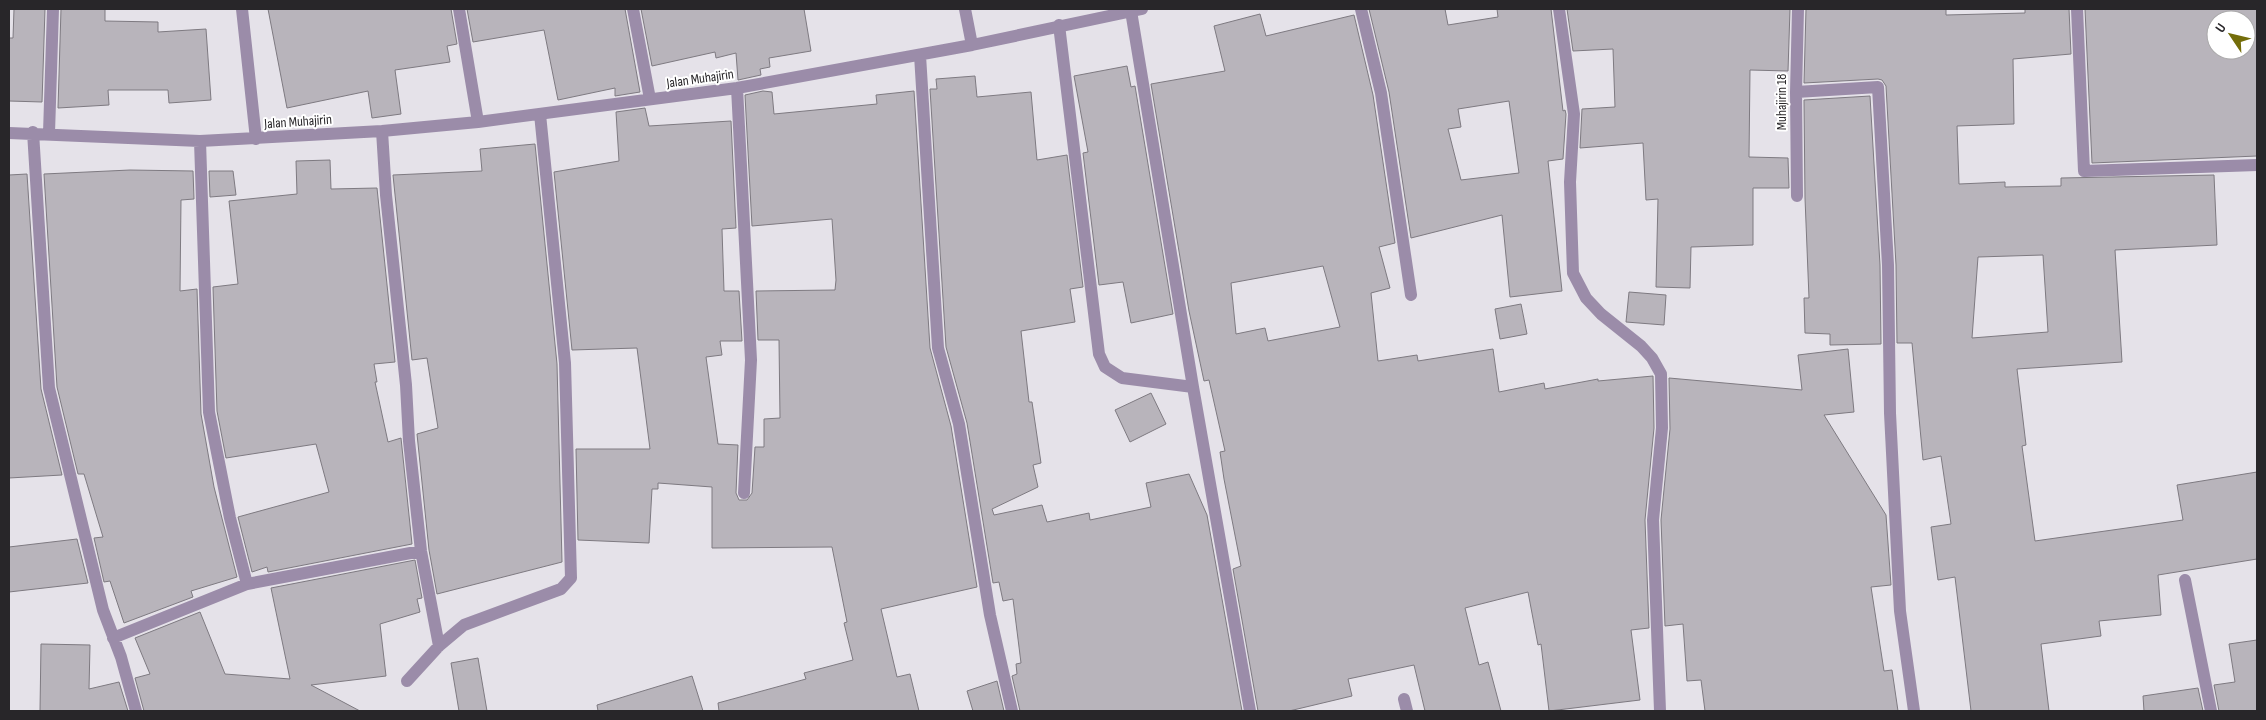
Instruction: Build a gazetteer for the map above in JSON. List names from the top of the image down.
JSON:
{
  "streets": {
    "street": ["Jalan Muhajirin", "Muhajirin 18"]
  },
  "north": "top left"
}
